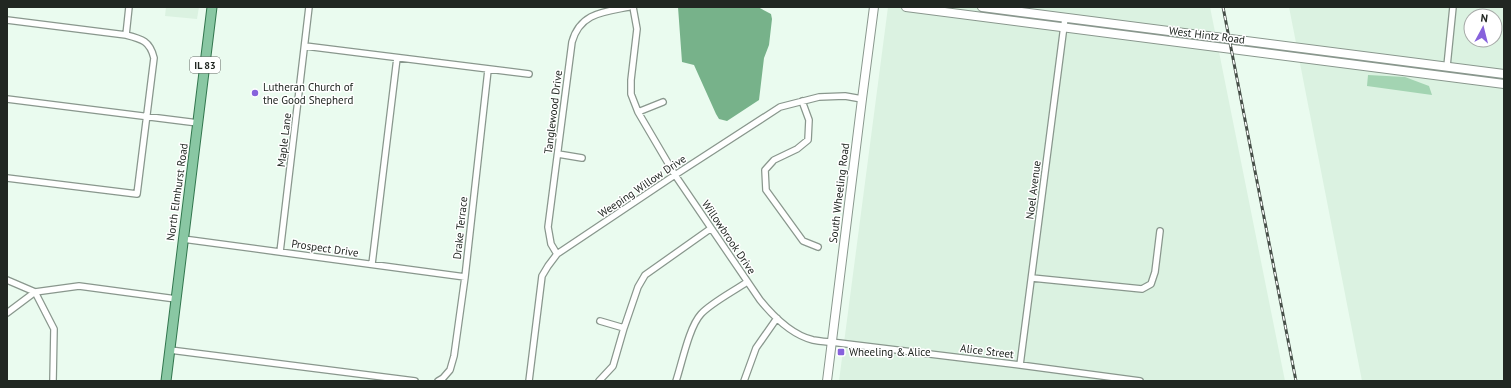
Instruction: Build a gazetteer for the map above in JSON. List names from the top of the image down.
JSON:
{
  "streets": {
    "main road": [
      "West Hintz Road",
      "IL 83",
      "North Elmhurst Road",
      "South Wheeling Road"
    ],
    "street": [
      "Tanglewood Drive",
      "Maple Lane",
      "Weeping Willow Drive",
      "Noel Avenue",
      "Drake Terrace",
      "Willowbrook Drive",
      "Prospect Drive",
      "Alice Street"
    ]
  },
  "crossings": [
    ["West Hintz Road", "Noel Avenue"],
    ["Tanglewood Drive", "Weeping Willow Drive"],
    ["Maple Lane", "Prospect Drive"],
    ["Weeping Willow Drive", "South Wheeling Road"],
    ["Weeping Willow Drive", "Willowbrook Drive"],
    ["Noel Avenue", "Alice Street"],
    ["North Elmhurst Road", "Prospect Drive"],
    ["South Wheeling Road", "Willowbrook Drive"],
    ["South Wheeling Road", "Alice Street"],
    ["Drake Terrace", "Prospect Drive"],
    ["Willowbrook Drive", "Alice Street"]
  ],
  "places": {
    "other": ["Lutheran Church of the Good Shepherd"],
    "transit": ["Wheeling & Alice"]
  },
  "north": "top"
}
